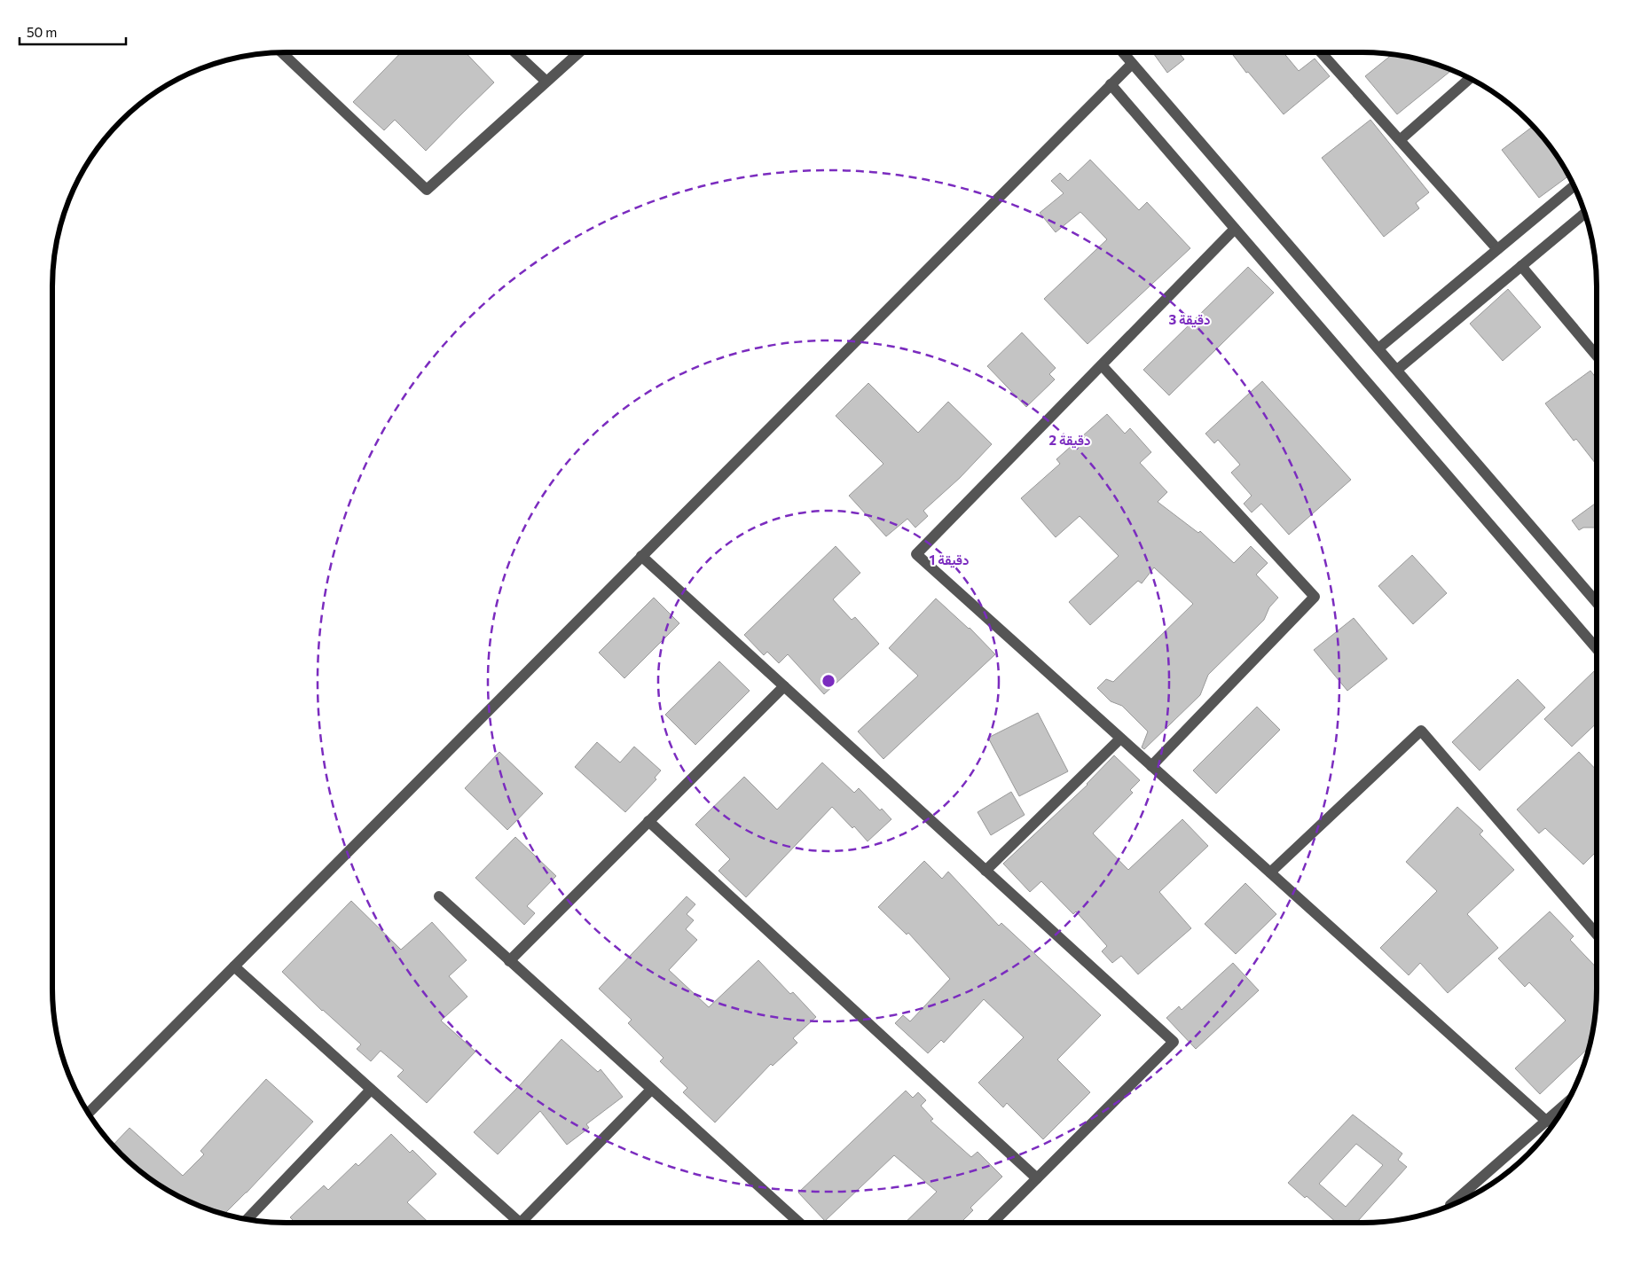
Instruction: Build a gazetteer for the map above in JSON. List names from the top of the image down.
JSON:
{
  "scale_bar": "50 m",
  "rings": ["3 دقيقة", "2 دقيقة", "1 دقيقة"]
}
